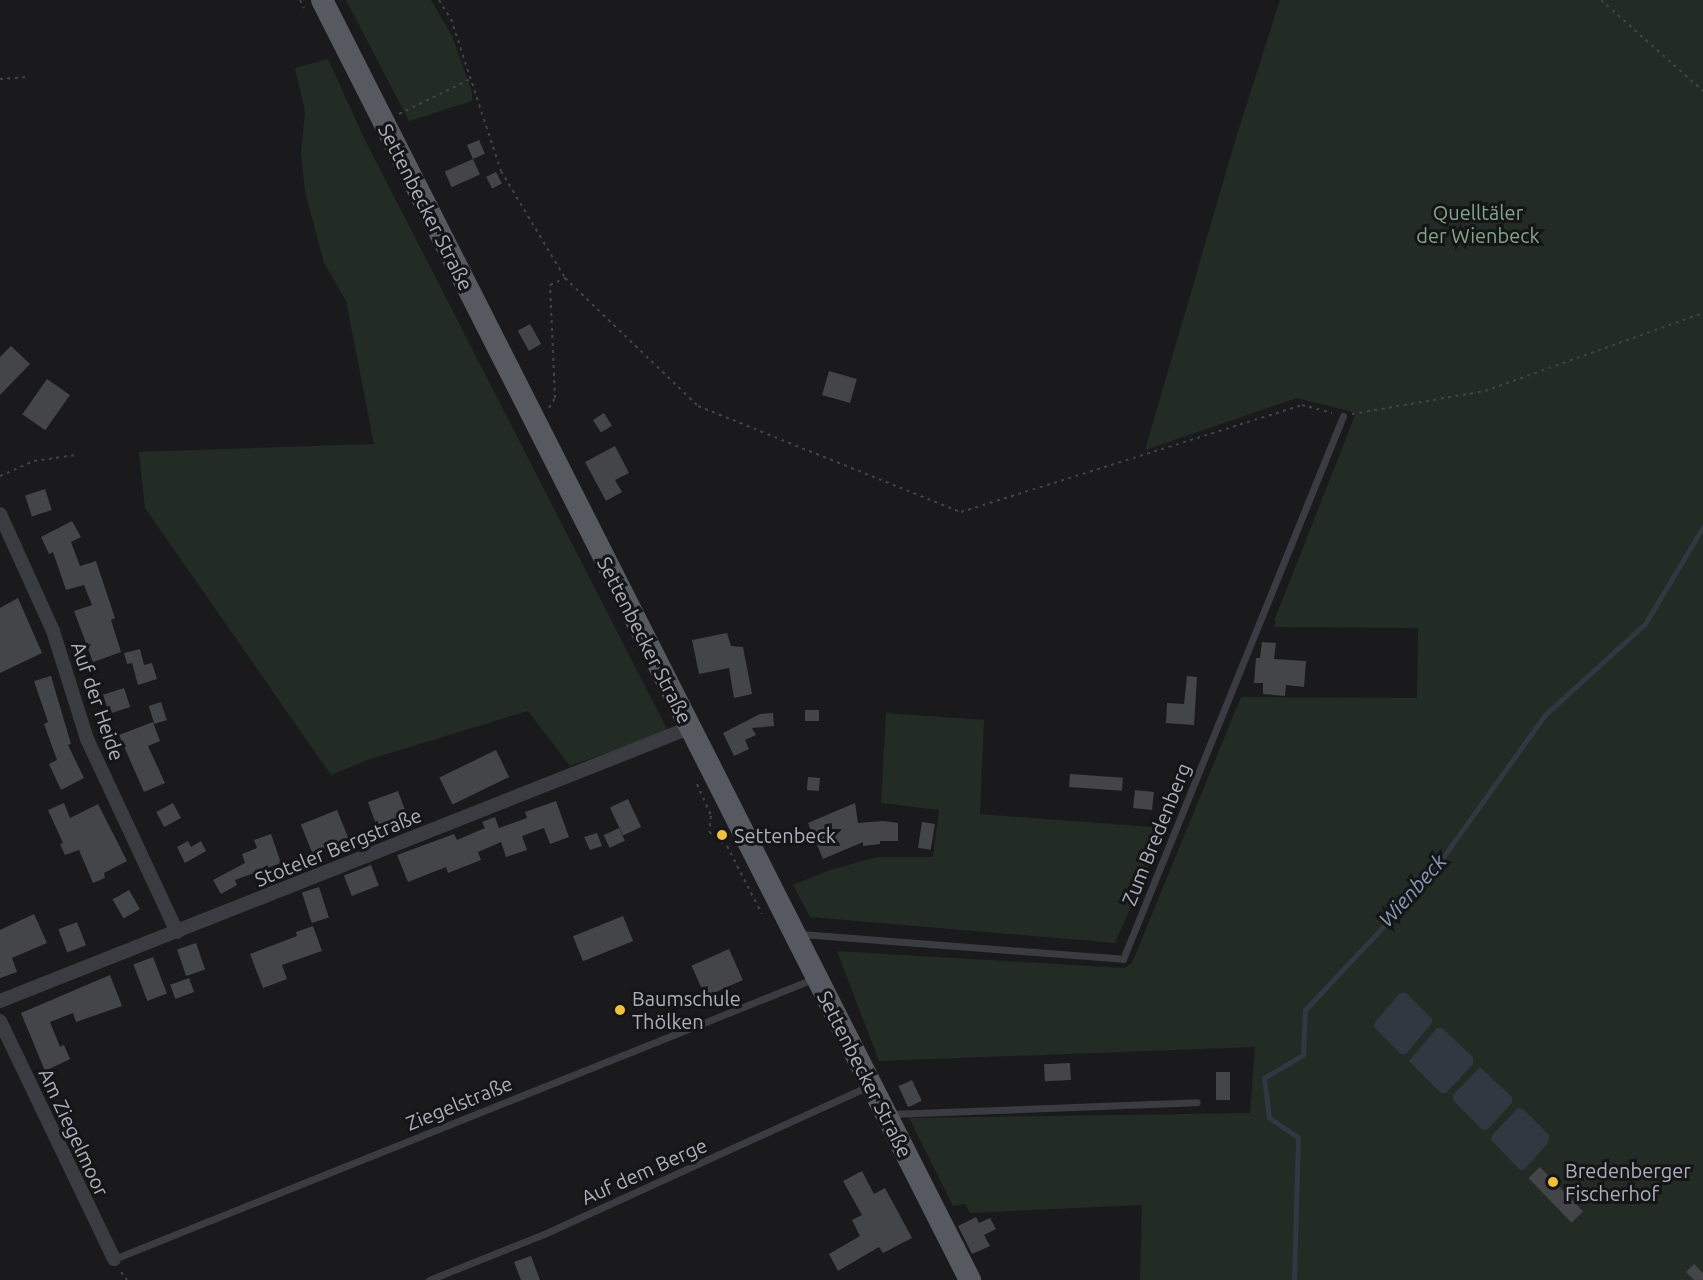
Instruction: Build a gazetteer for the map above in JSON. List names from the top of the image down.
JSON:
{
  "streets": {
    "main road": ["Settenbecker Straße"],
    "street": ["Auf der Heide", "Stoteler Bergstraße", "Am Ziegelmoor"],
    "lane": ["Zum Bredenberg", "Ziegelstraße", "Auf dem Berge"]
  },
  "crossings": [
    ["Settenbecker Straße", "Zum Bredenberg"],
    ["Settenbecker Straße", "Stoteler Bergstraße"],
    ["Settenbecker Straße", "Ziegelstraße"],
    ["Settenbecker Straße", "Auf dem Berge"],
    ["Auf der Heide", "Stoteler Bergstraße"],
    ["Ziegelstraße", "Am Ziegelmoor"]
  ],
  "water": ["Wienbeck"],
  "parks": ["Quelltäler der Wienbeck"],
  "places": ["Settenbeck", "Baumschule Thölken", "Bredenberger Fischerhof"]
}
